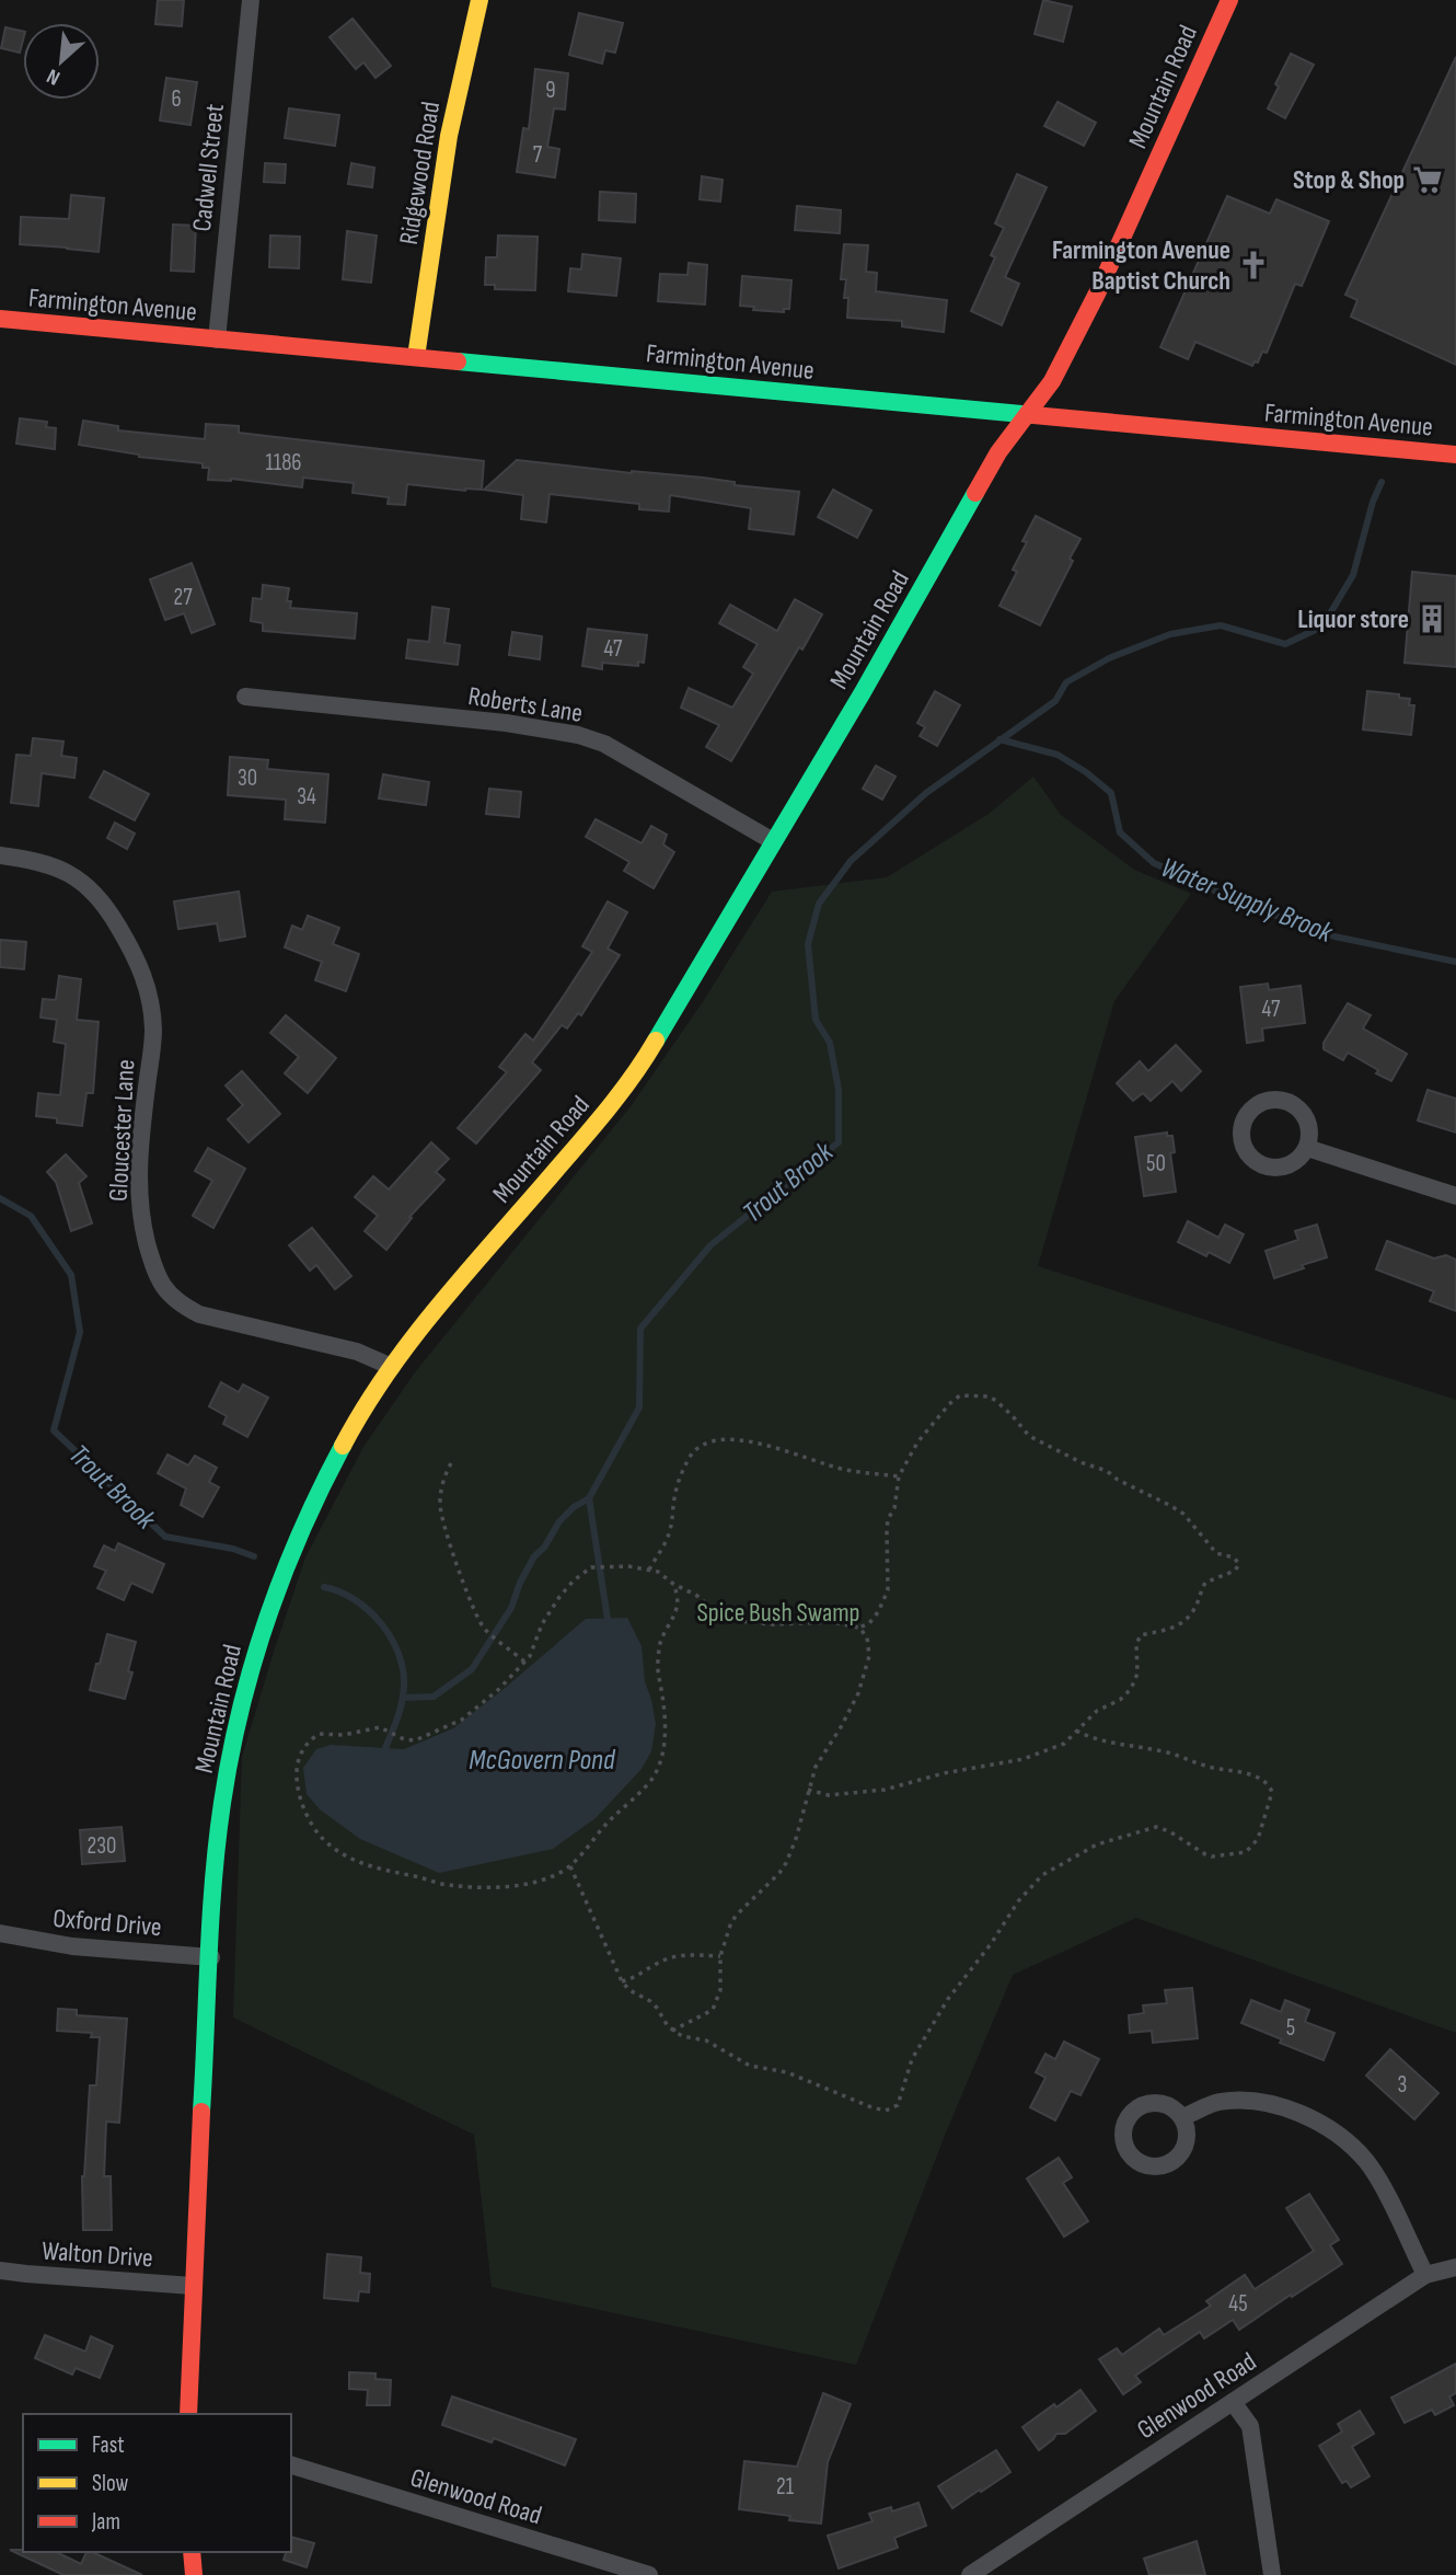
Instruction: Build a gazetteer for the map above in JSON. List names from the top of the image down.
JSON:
{
  "streets": {
    "main road": ["Mountain Road", "Ridgewood Road", "Farmington Avenue"],
    "street": [
      "Cadwell Street",
      "Roberts Lane",
      "Gloucester Lane",
      "Oxford Drive",
      "Walton Drive",
      "Glenwood Road"
    ]
  },
  "crossings": [
    ["Mountain Road", "Farmington Avenue"],
    ["Mountain Road", "Roberts Lane"],
    ["Mountain Road", "Gloucester Lane"],
    ["Mountain Road", "Oxford Drive"],
    ["Mountain Road", "Walton Drive"],
    ["Cadwell Street", "Farmington Avenue"],
    ["Ridgewood Road", "Farmington Avenue"]
  ],
  "water": ["Water Supply Brook", "Trout Brook", "McGovern Pond"],
  "parks": ["Spice Bush Swamp"],
  "places": {
    "supermarket": ["Stop & Shop"],
    "church": ["Farmington Avenue Baptist Church"],
    "building": ["Liquor store"]
  },
  "house_numbers": [
    "9",
    "6",
    "7",
    "1186",
    "27",
    "47",
    "30",
    "34",
    "47",
    "50",
    "230",
    "5",
    "3",
    "45",
    "21"
  ],
  "legend": ["Fast", "Slow", "Jam"],
  "north": "bottom left"
}
